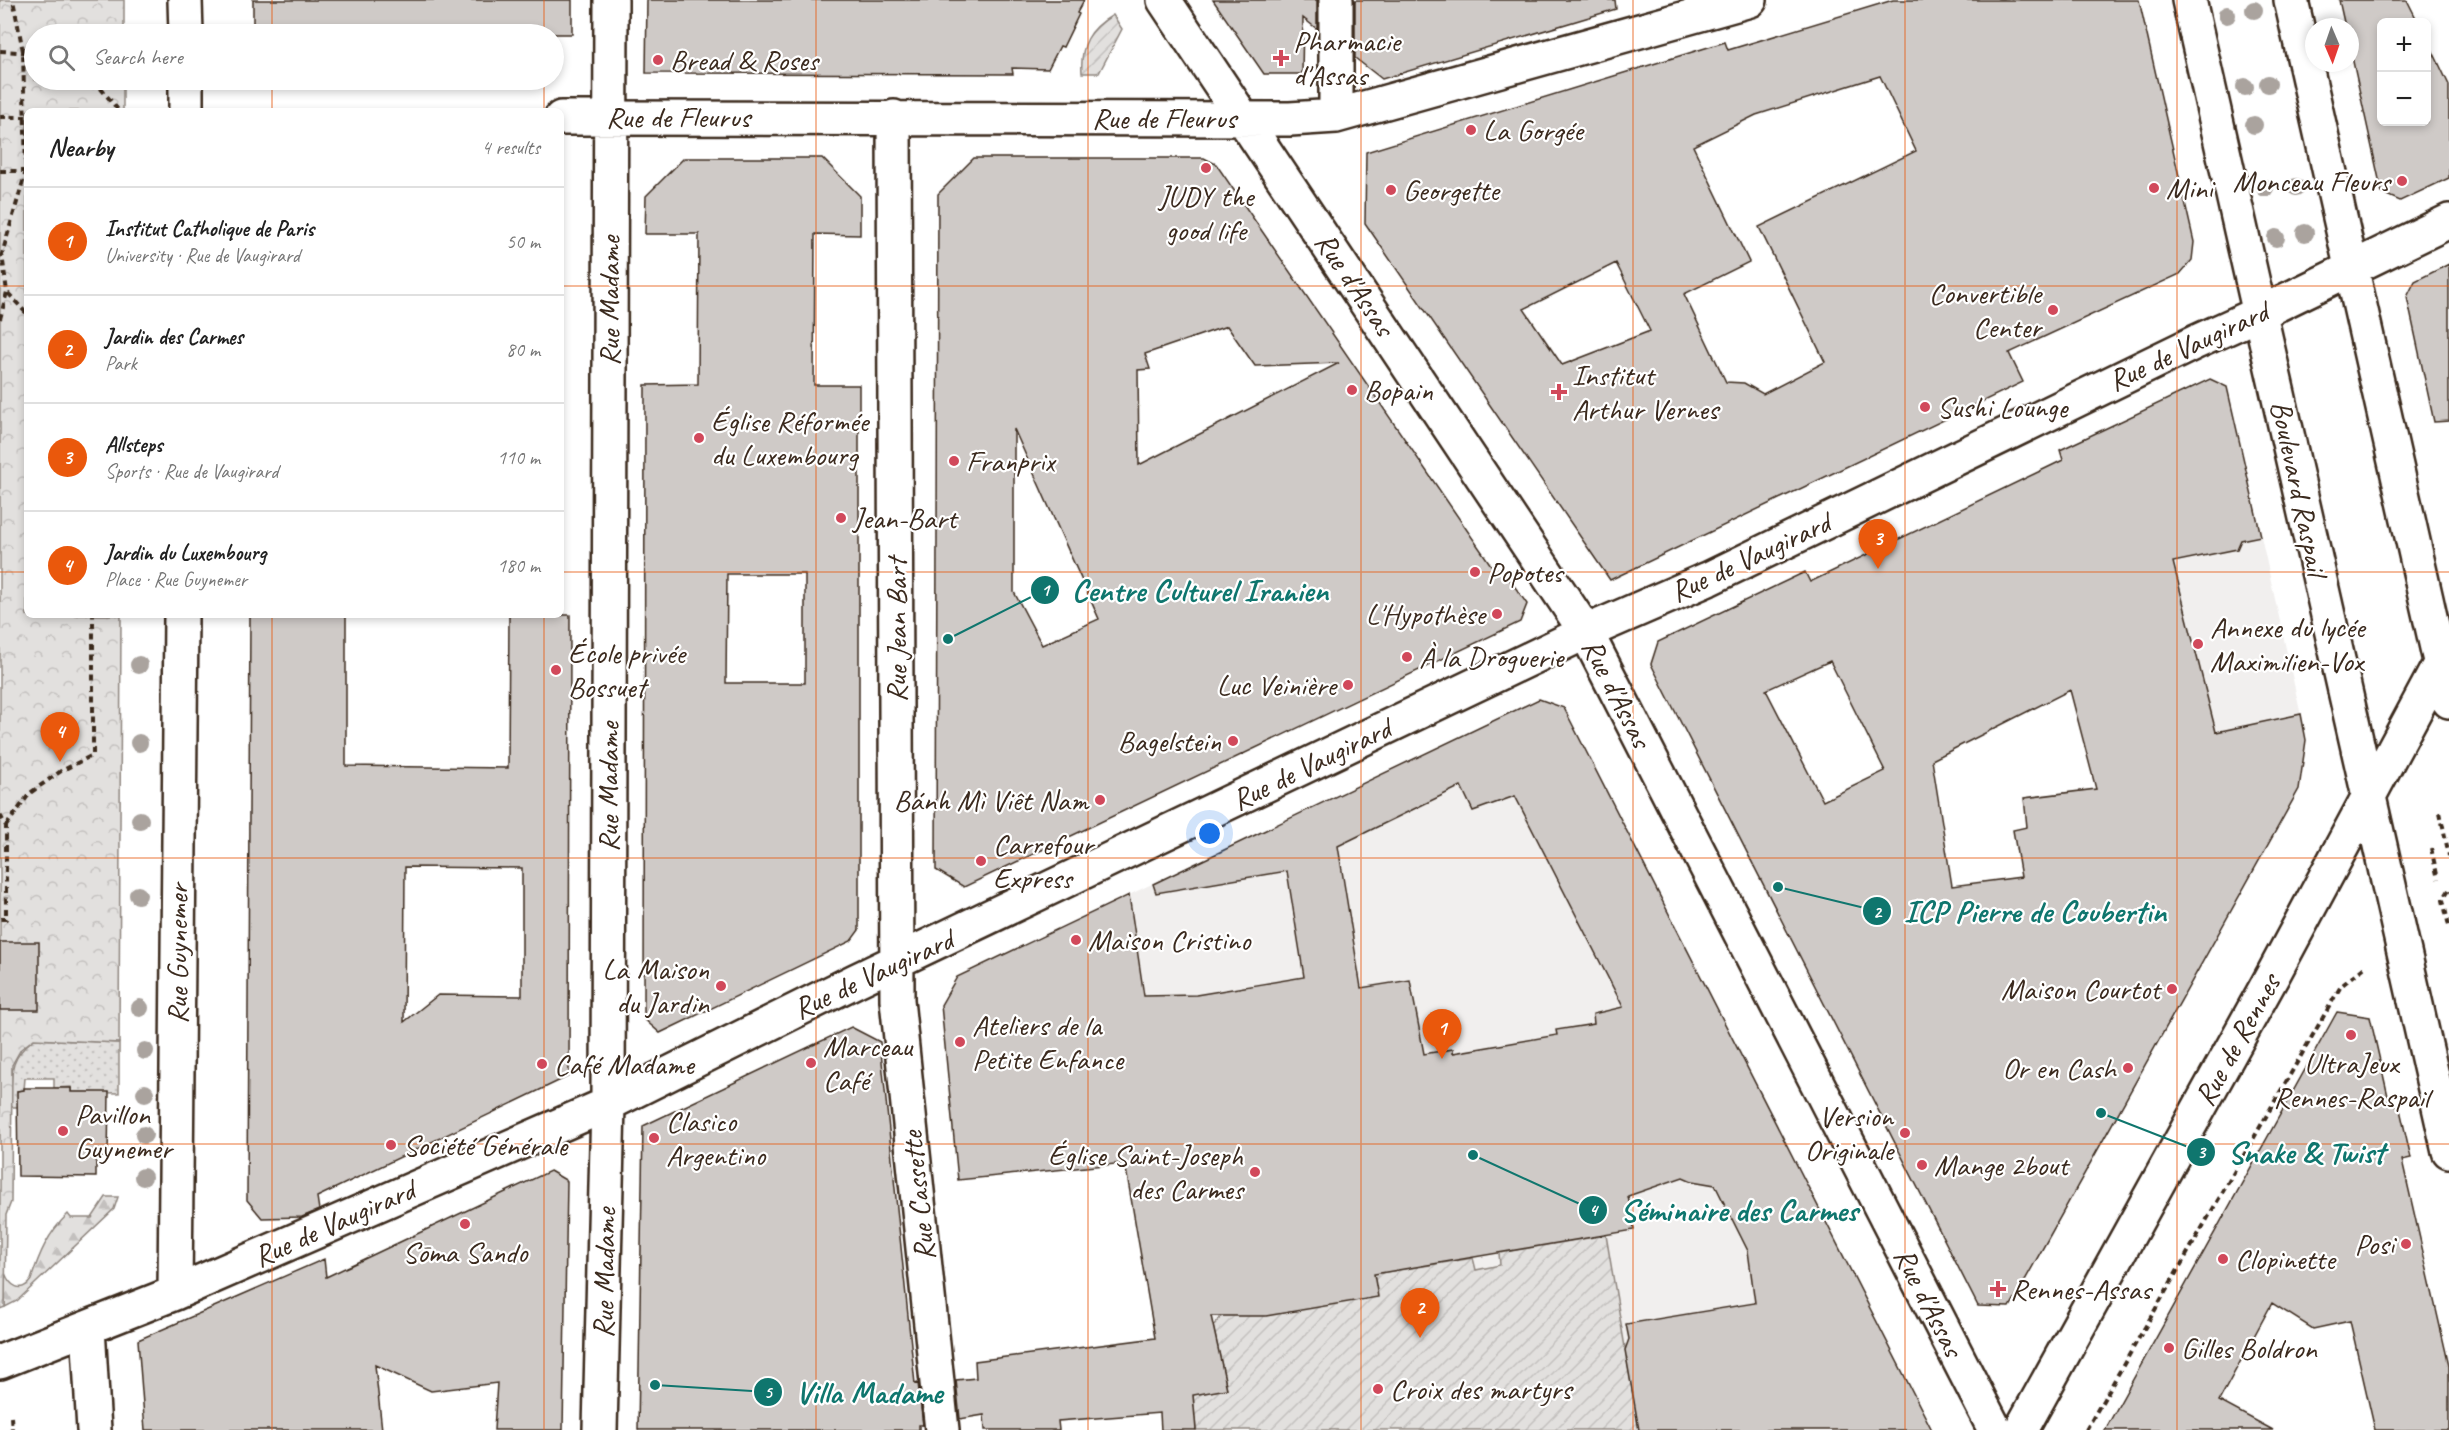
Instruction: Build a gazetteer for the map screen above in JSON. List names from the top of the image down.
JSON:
{
  "streets": {
    "street": [
      "Rue de Fleurus",
      "Rue d'Assas",
      "Rue Madame",
      "Rue de Vaugirard",
      "Boulevard Raspail",
      "Rue Jean Bart",
      "Rue Guynemer",
      "Rue de Rennes",
      "Rue Cassette"
    ]
  },
  "crossings": [
    ["Rue de Fleurus", "Rue d'Assas"],
    ["Rue de Fleurus", "Rue Madame"],
    ["Rue de Fleurus", "Rue Jean Bart"],
    ["Rue d'Assas", "Rue de Vaugirard"],
    ["Rue Madame", "Rue de Vaugirard"],
    ["Rue de Vaugirard", "Boulevard Raspail"],
    ["Rue de Vaugirard", "Rue Jean Bart"],
    ["Rue de Vaugirard", "Rue Guynemer"],
    ["Rue de Vaugirard", "Rue Cassette"],
    ["Boulevard Raspail", "Rue de Rennes"],
    ["Rue Jean Bart", "Rue Cassette"]
  ],
  "places": {
    "health": ["Pharmacie d'Assas", "Institut Arthur Vernes", "Rennes-Assas"],
    "other": [
      "Bread & Roses",
      "La Gorgée",
      "JUDY the good life",
      "Monceau Fleurs",
      "Mini",
      "Georgette",
      "Convertible Center",
      "Bopain",
      "Sushi Lounge",
      "Église Réformée du Luxembourg",
      "Franprix",
      "Jean-Bart",
      "Popotes",
      "L'Hypothèse",
      "Centre Culturel Iranien",
      "Annexe du lycée Maximilien-Vox",
      "À la Droguerie",
      "École privée Bossuet",
      "Luc Veinière",
      "Bagelstein",
      "Bánh Mì Viêt Nam",
      "Carrefour Express",
      "ICP Pierre de Coubertin",
      "Maison Cristino",
      "La Maison du Jardin",
      "Maison Courtot",
      "UltraJeux Rennes-Raspail",
      "Ateliers de la Petite Enfance",
      "Marceau Café",
      "Café Madame",
      "Or en Cash",
      "Snake & Twist",
      "Pavillon Guynemer",
      "Version Originale",
      "Clasico Argentino",
      "Société Générale",
      "Séminaire des Carmes",
      "Mange 2bout",
      "Église Saint-Joseph des Carmes",
      "Sōma Sando",
      "Posi",
      "Clopinette",
      "Gilles Boldron",
      "Villa Madame",
      "Croix des martyrs"
    ]
  },
  "north": "bottom",
  "page": {
    "map_buttons": ["+", "−"],
    "search": "Search here",
    "heading": ["Nearby", "4 results"],
    "list": [
      {
        "mark": "1",
        "name": "Institut Catholique de Paris",
        "note": "University · Rue de Vaugirard",
        "value": "50 m"
      },
      {
        "mark": "2",
        "name": "Jardin des Carmes",
        "note": "Park",
        "value": "80 m"
      },
      {
        "mark": "3",
        "name": "Allsteps",
        "note": "Sports · Rue de Vaugirard",
        "value": "110 m"
      },
      {
        "mark": "4",
        "name": "Jardin du Luxembourg",
        "note": "Place · Rue Guynemer",
        "value": "180 m"
      }
    ],
    "pins": [
      "3",
      "4",
      "1",
      "2"
    ]
  }
}
